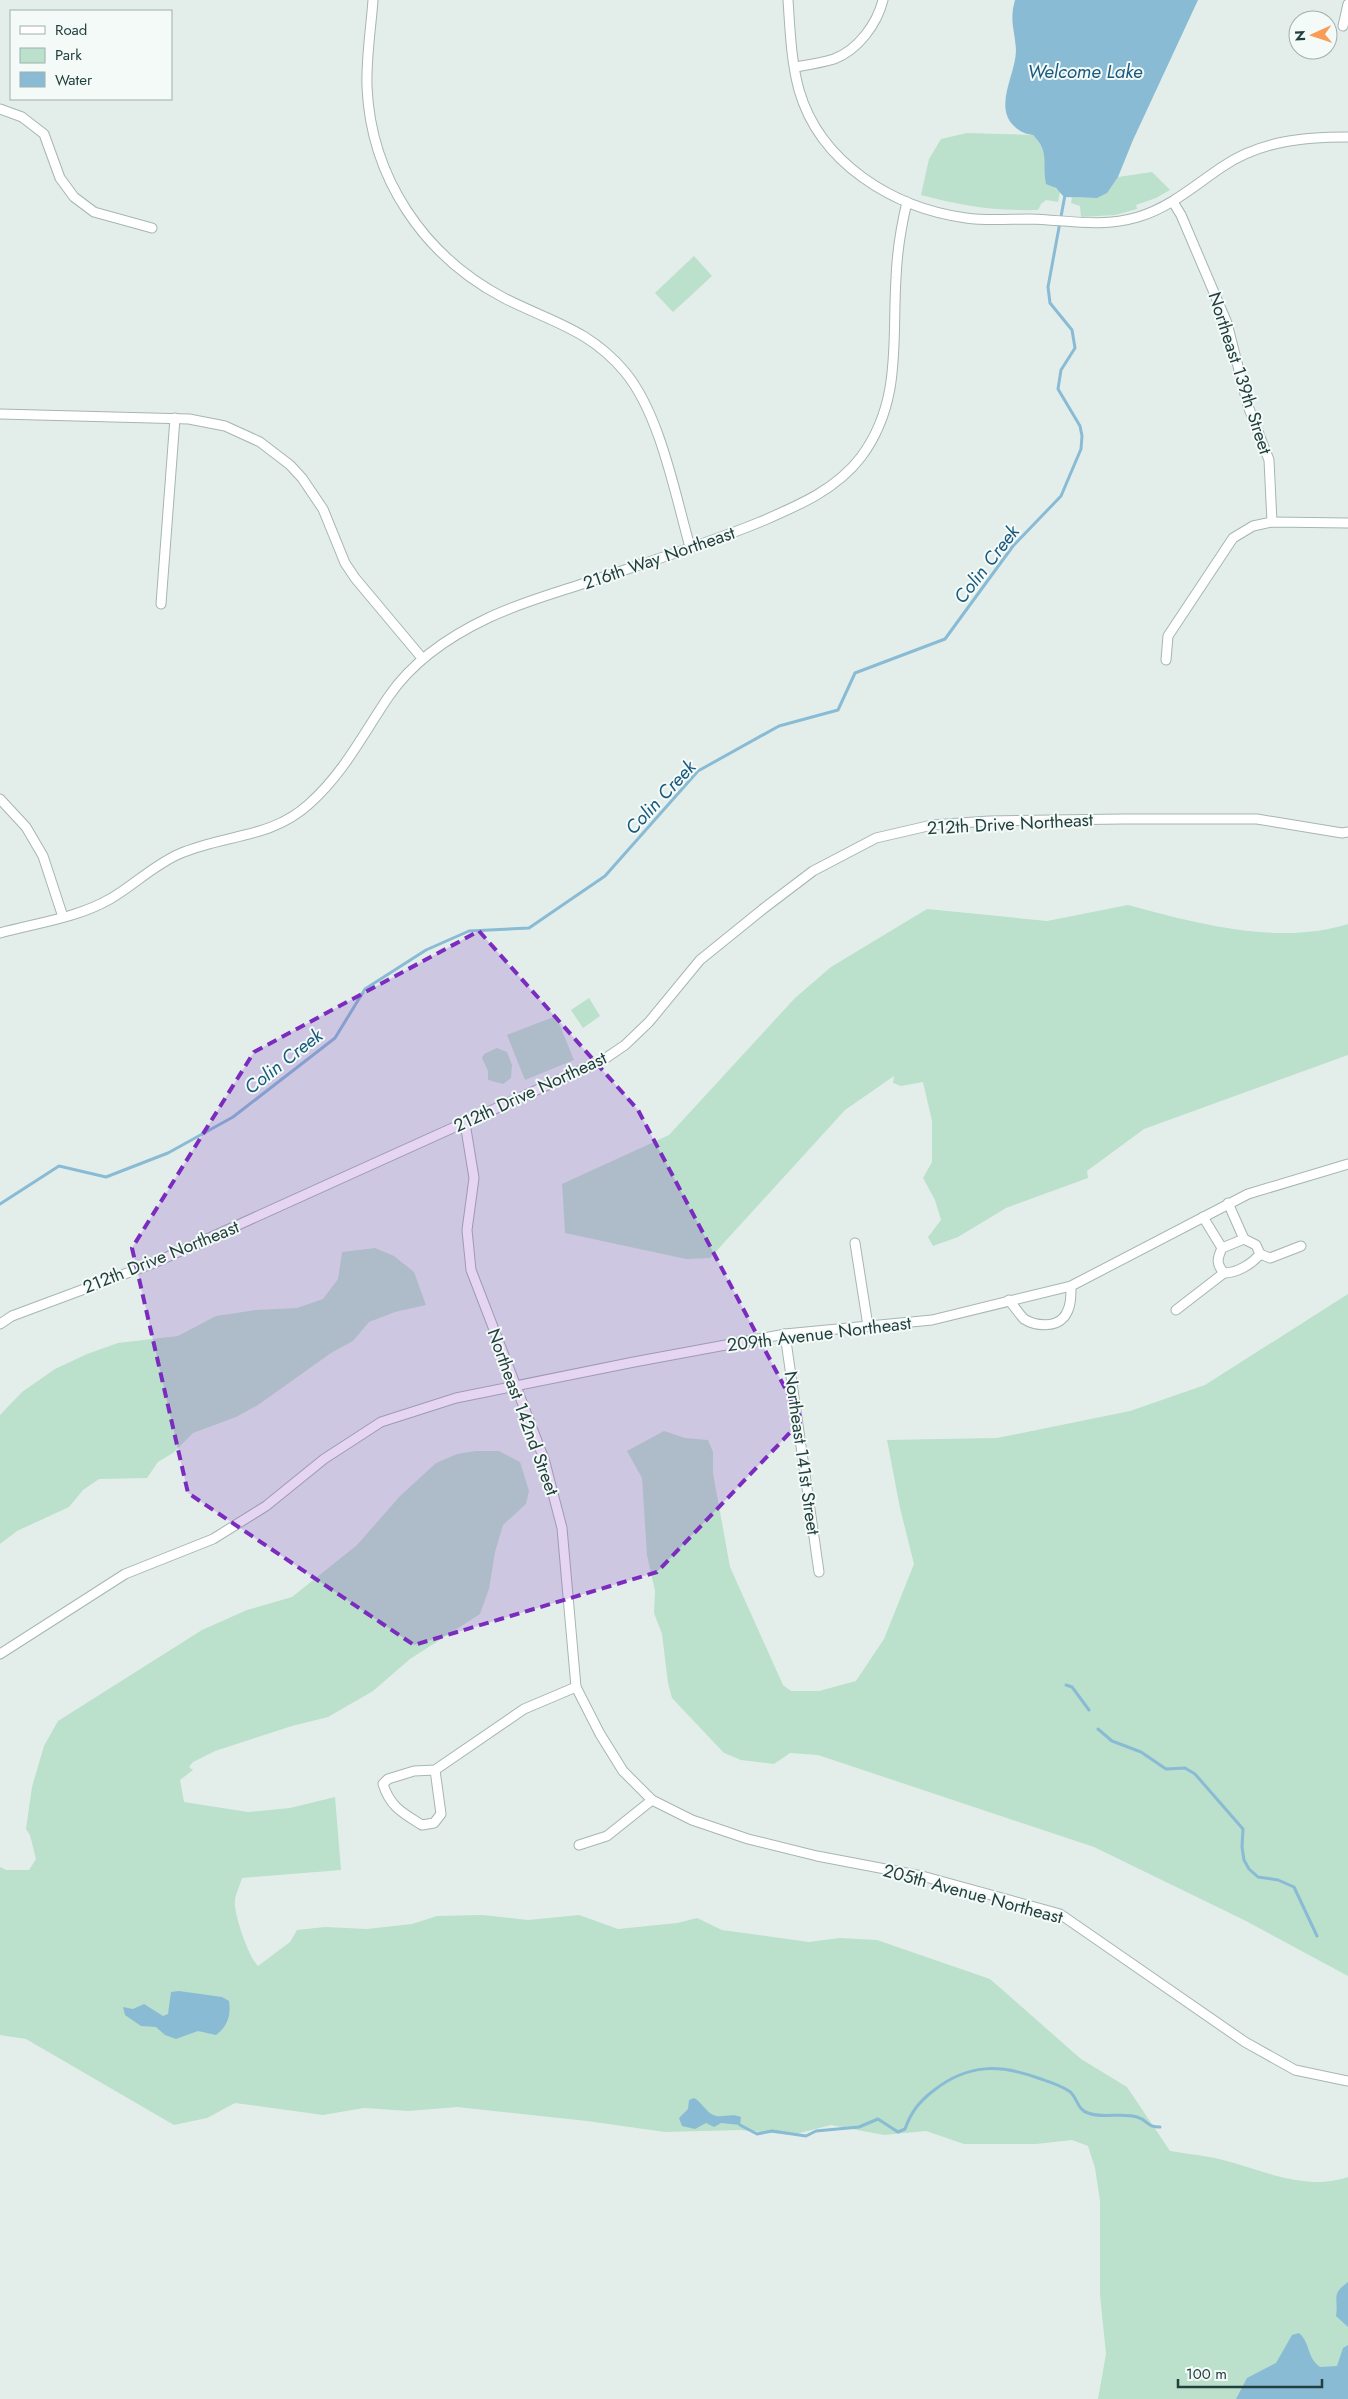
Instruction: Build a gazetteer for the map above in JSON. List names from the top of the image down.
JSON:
{
  "streets": {
    "street": [
      "Northeast 139th Street",
      "216th Way Northeast",
      "212th Drive Northeast",
      "209th Avenue Northeast",
      "Northeast 142nd Street",
      "Northeast 141st Street",
      "205th Avenue Northeast"
    ]
  },
  "crossings": [
    ["212th Drive Northeast", "Northeast 142nd Street"],
    ["209th Avenue Northeast", "Northeast 142nd Street"],
    ["209th Avenue Northeast", "Northeast 141st Street"],
    ["Northeast 142nd Street", "205th Avenue Northeast"]
  ],
  "water": ["Welcome Lake", "Colin Creek"],
  "legend": ["Road", "Park", "Water"],
  "scale_bar": "100 m",
  "north": "left"
}
